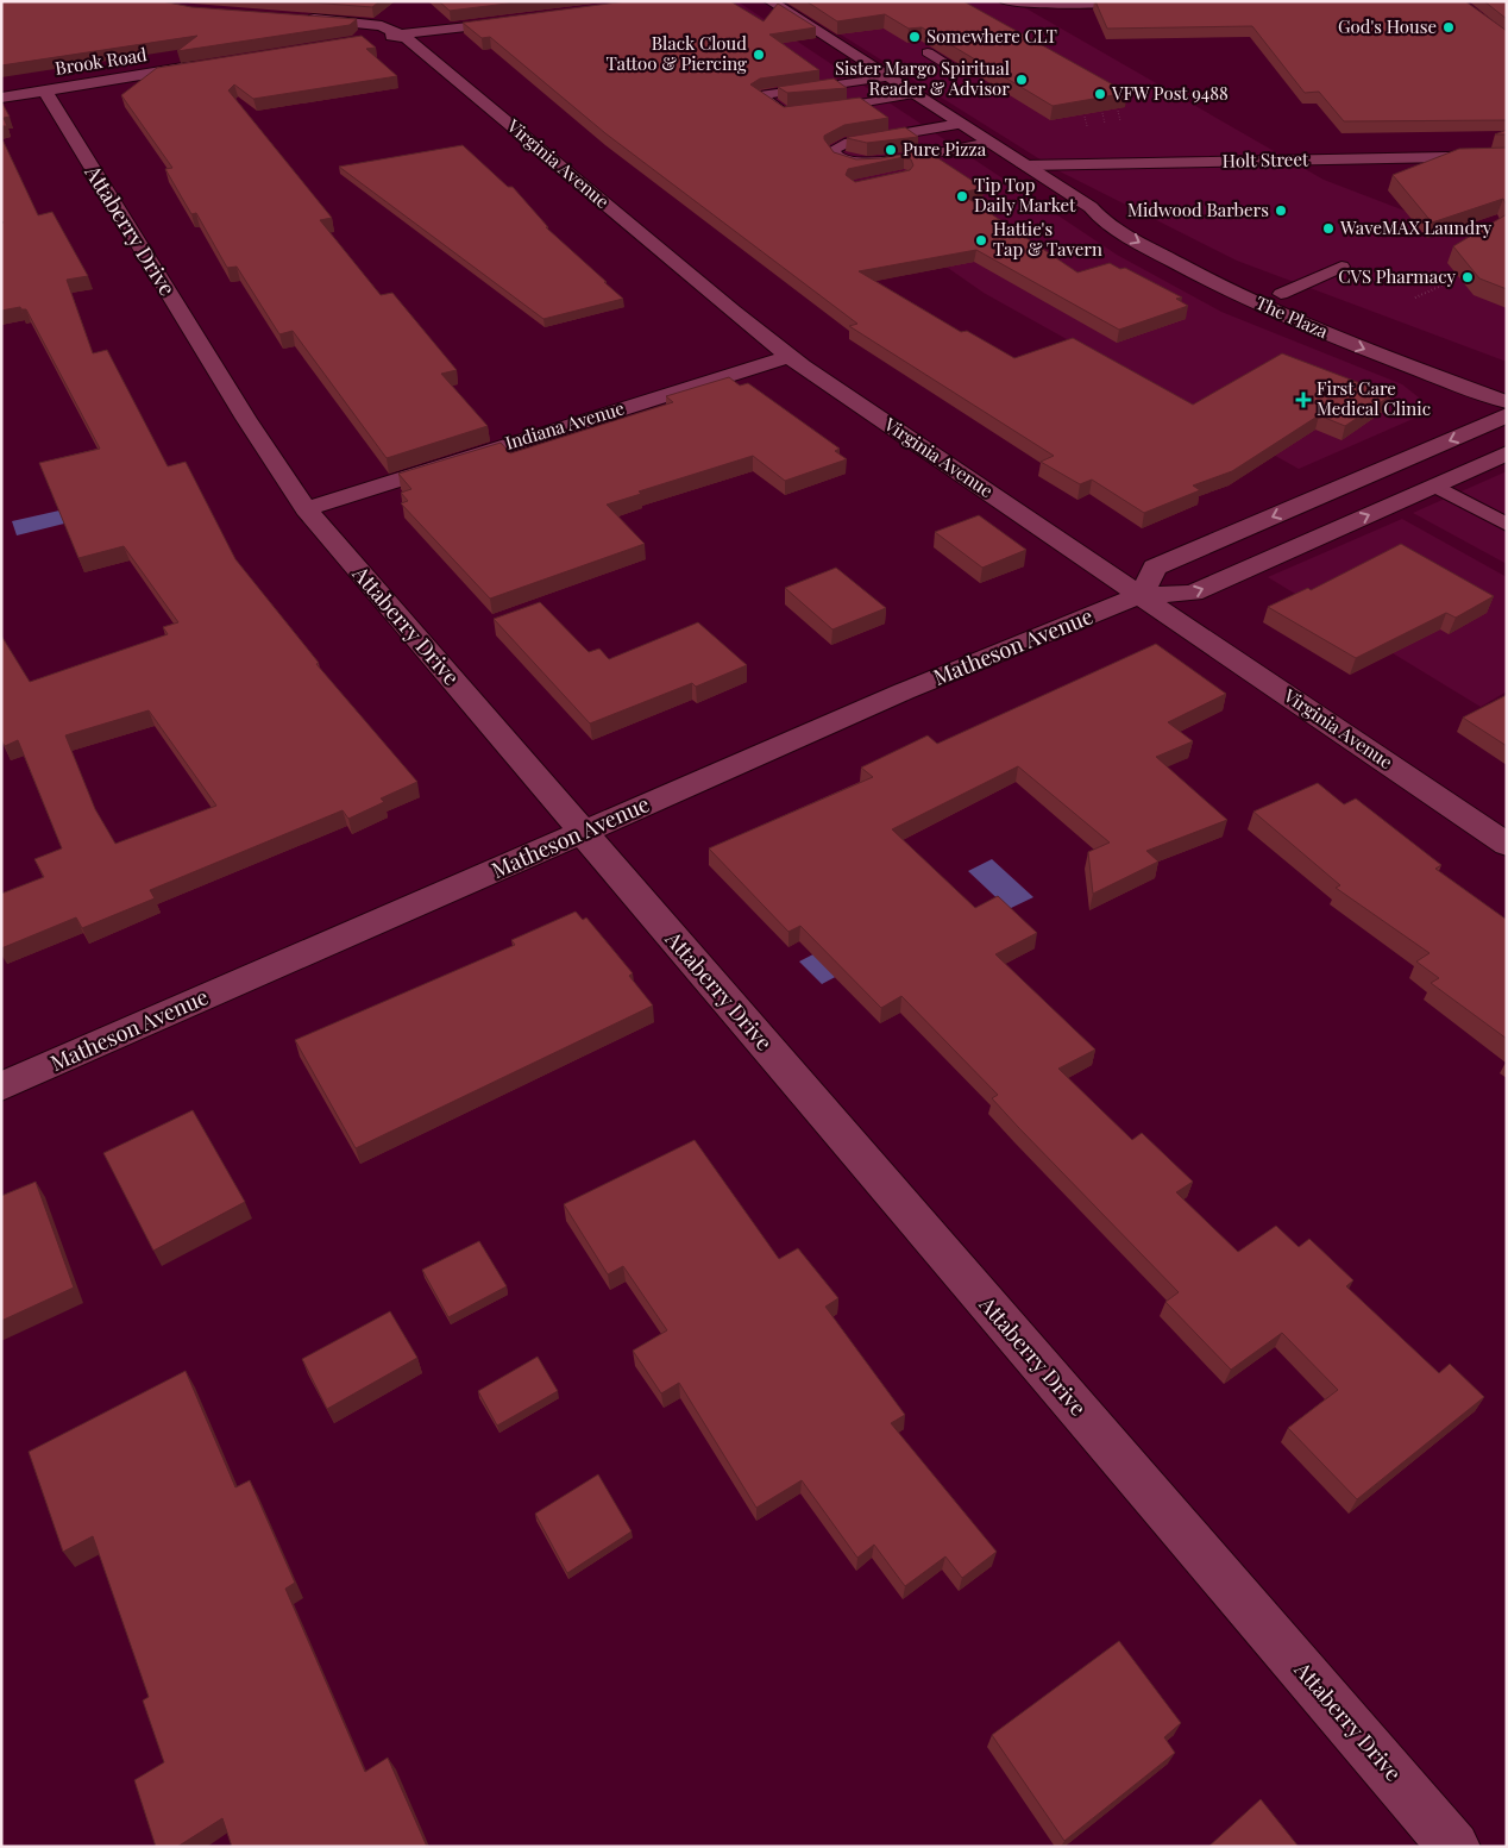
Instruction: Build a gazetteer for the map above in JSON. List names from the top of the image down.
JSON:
{
  "streets": {
    "street": [
      "Brook Road",
      "Holt Street",
      "Virginia Avenue",
      "Attaberry Drive",
      "The Plaza",
      "Indiana Avenue",
      "Matheson Avenue"
    ]
  },
  "crossings": [
    ["Brook Road", "Attaberry Drive"],
    ["Holt Street", "The Plaza"],
    ["Virginia Avenue", "Indiana Avenue"],
    ["Virginia Avenue", "Matheson Avenue"],
    ["Attaberry Drive", "Indiana Avenue"],
    ["Attaberry Drive", "Matheson Avenue"]
  ],
  "places": {
    "other": [
      "God's House",
      "Somewhere CLT",
      "Black Cloud Tattoo & Piercing",
      "Sister Margo Spiritual Reader & Advisor",
      "VFW Post 9488",
      "Pure Pizza",
      "Tip Top Daily Market",
      "Midwood Barbers",
      "WaveMAX Laundry",
      "Hattie's Tap & Tavern",
      "CVS Pharmacy"
    ],
    "health": ["First Care Medical Clinic"]
  }
}
